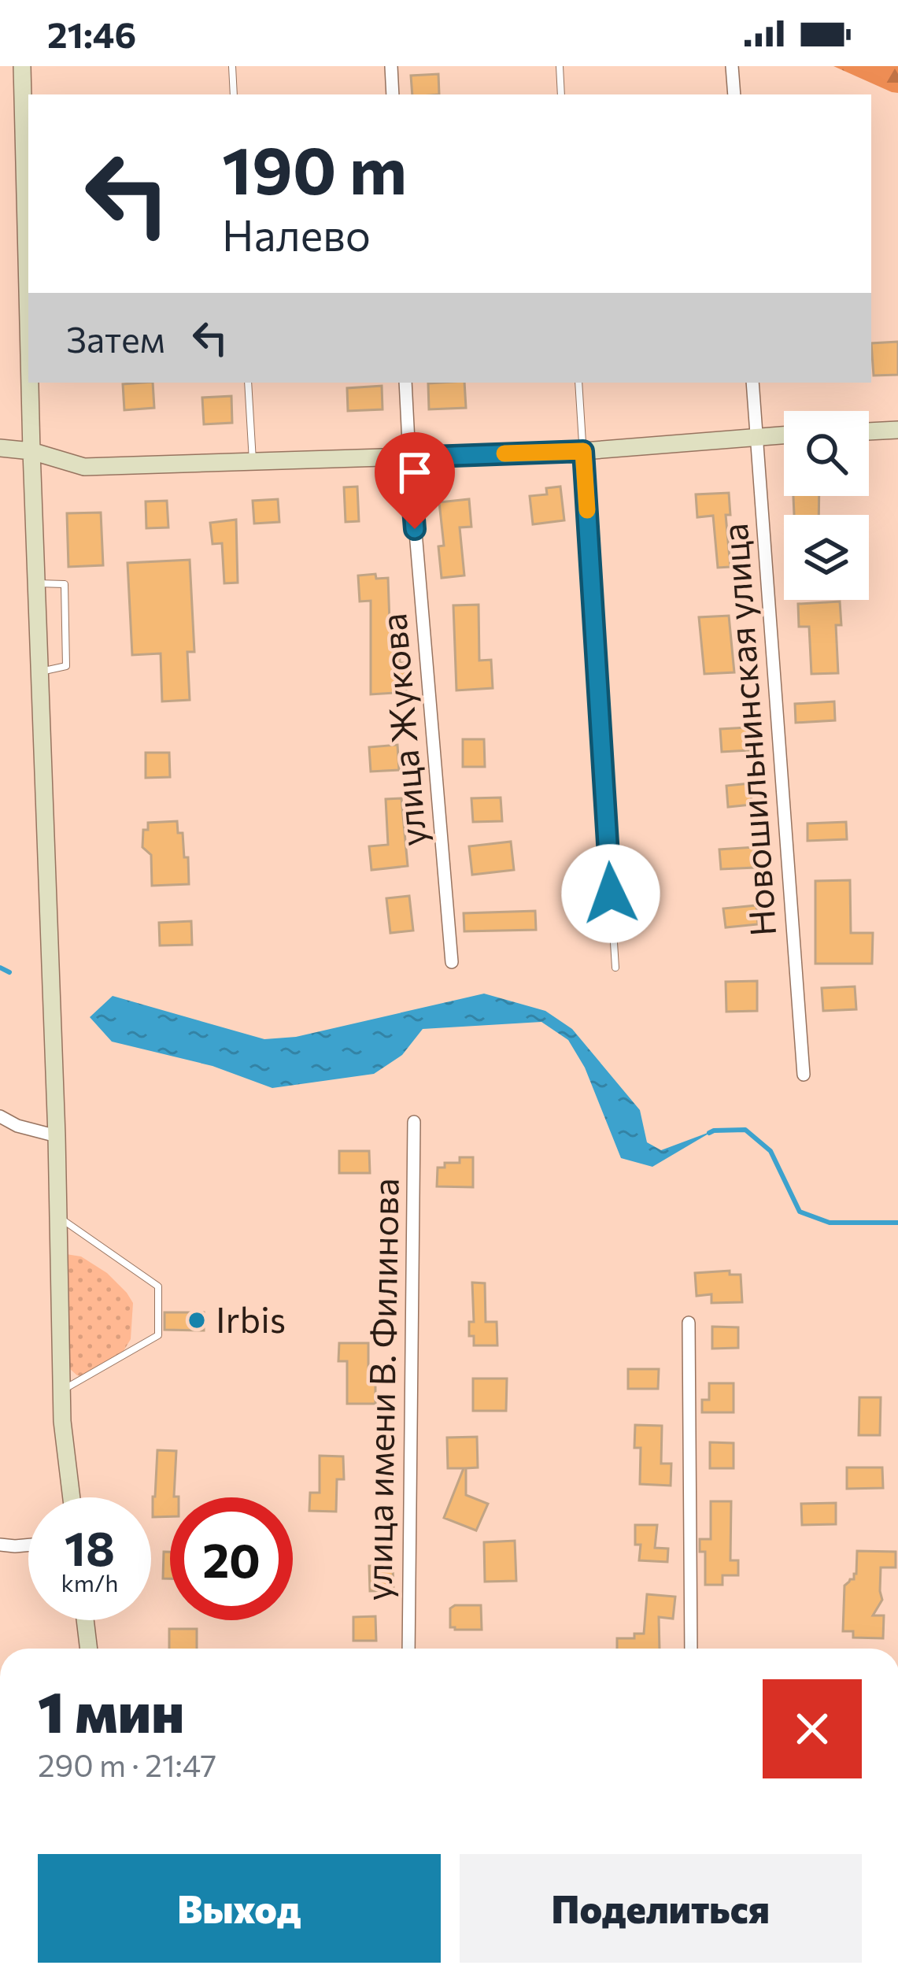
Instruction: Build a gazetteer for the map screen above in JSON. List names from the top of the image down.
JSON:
{
  "streets": {
    "street": ["улица Жукова", "Новошильнинская улица", "улица имени В. Филинова"]
  },
  "places": ["Irbis"],
  "page": {
    "status": "21:46",
    "turn": ["190 m", "Налево"],
    "then": "Затем",
    "speed": "18 km/h",
    "limit": "20",
    "heading": ["1 мин", "290 m · 21:47"],
    "buttons": ["Выход", "Поделиться"]
  }
}
